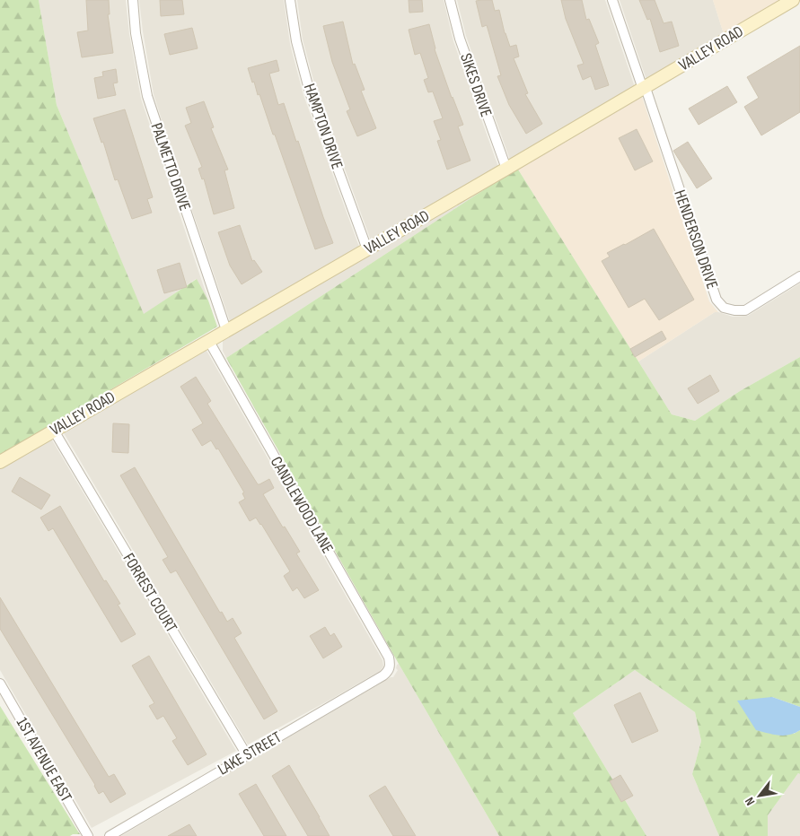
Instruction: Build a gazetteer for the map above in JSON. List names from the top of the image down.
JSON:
{
  "streets": {
    "street": [
      "VALLEY ROAD",
      "SIKES DRIVE",
      "HAMPTON DRIVE",
      "PALMETTO DRIVE",
      "HENDERSON DRIVE",
      "CANDLEWOOD LANE",
      "FORREST COURT",
      "LAKE STREET",
      "1ST AVENUE EAST"
    ]
  },
  "crossings": [
    ["VALLEY ROAD", "SIKES DRIVE"],
    ["VALLEY ROAD", "HAMPTON DRIVE"],
    ["VALLEY ROAD", "PALMETTO DRIVE"],
    ["VALLEY ROAD", "HENDERSON DRIVE"],
    ["VALLEY ROAD", "CANDLEWOOD LANE"],
    ["VALLEY ROAD", "FORREST COURT"],
    ["CANDLEWOOD LANE", "LAKE STREET"],
    ["FORREST COURT", "LAKE STREET"]
  ],
  "north": "bottom left"
}
